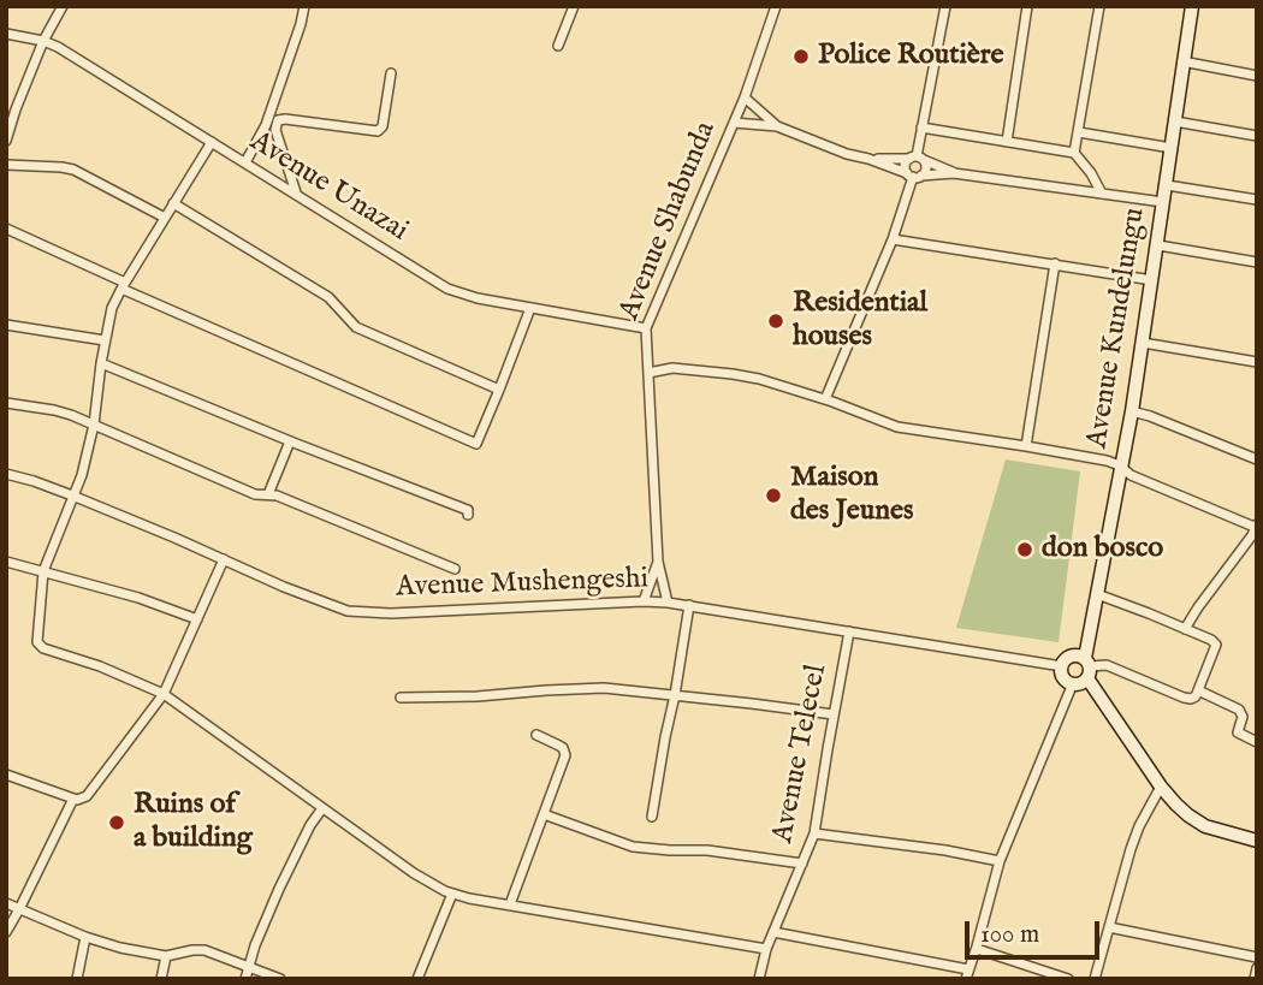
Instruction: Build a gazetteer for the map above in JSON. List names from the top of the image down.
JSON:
{
  "streets": {
    "street": [
      "Avenue Unazai",
      "Avenue Shabunda",
      "Avenue Kundelungu",
      "Avenue Mushengeshi",
      "Avenue Telecel"
    ]
  },
  "crossings": [
    ["Avenue Unazai", "Avenue Shabunda"],
    ["Avenue Kundelungu", "Avenue Mushengeshi"],
    ["Avenue Mushengeshi", "Avenue Telecel"]
  ],
  "places": [
    "Police Routière",
    "Residential houses",
    "Maison des Jeunes",
    "don bosco",
    "Ruins of a building"
  ],
  "scale_bar": "100 m"
}
